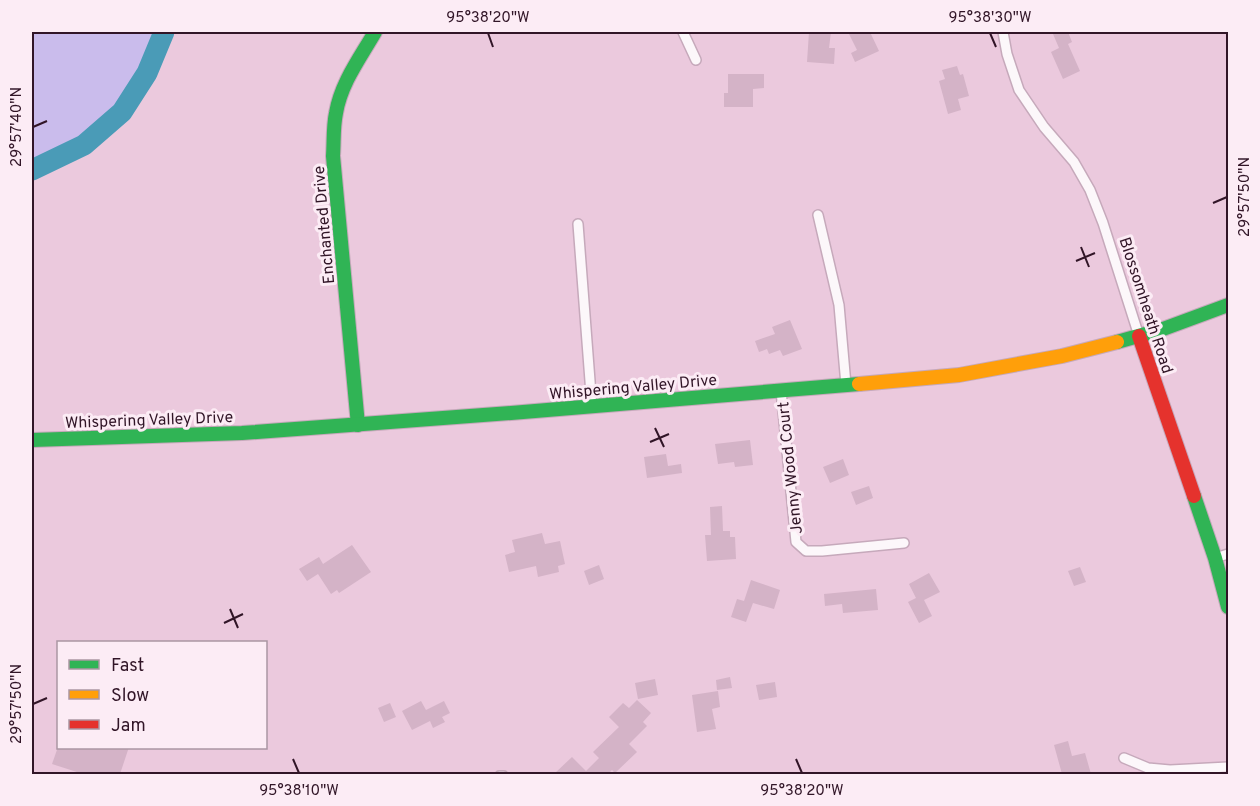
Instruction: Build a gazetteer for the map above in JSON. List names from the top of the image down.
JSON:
{
  "streets": {
    "street": [
      "Enchanted Drive",
      "Blossomheath Road",
      "Whispering Valley Drive",
      "Jenny Wood Court"
    ]
  },
  "crossings": [
    ["Enchanted Drive", "Whispering Valley Drive"],
    ["Blossomheath Road", "Whispering Valley Drive"],
    ["Whispering Valley Drive", "Jenny Wood Court"]
  ],
  "legend": ["Fast", "Slow", "Jam"],
  "coordinates": [
    "95°38'20\"W",
    "95°38'30\"W",
    "29°57'40\"N",
    "29°57'50\"N",
    "95°38'10\"W"
  ]
}
